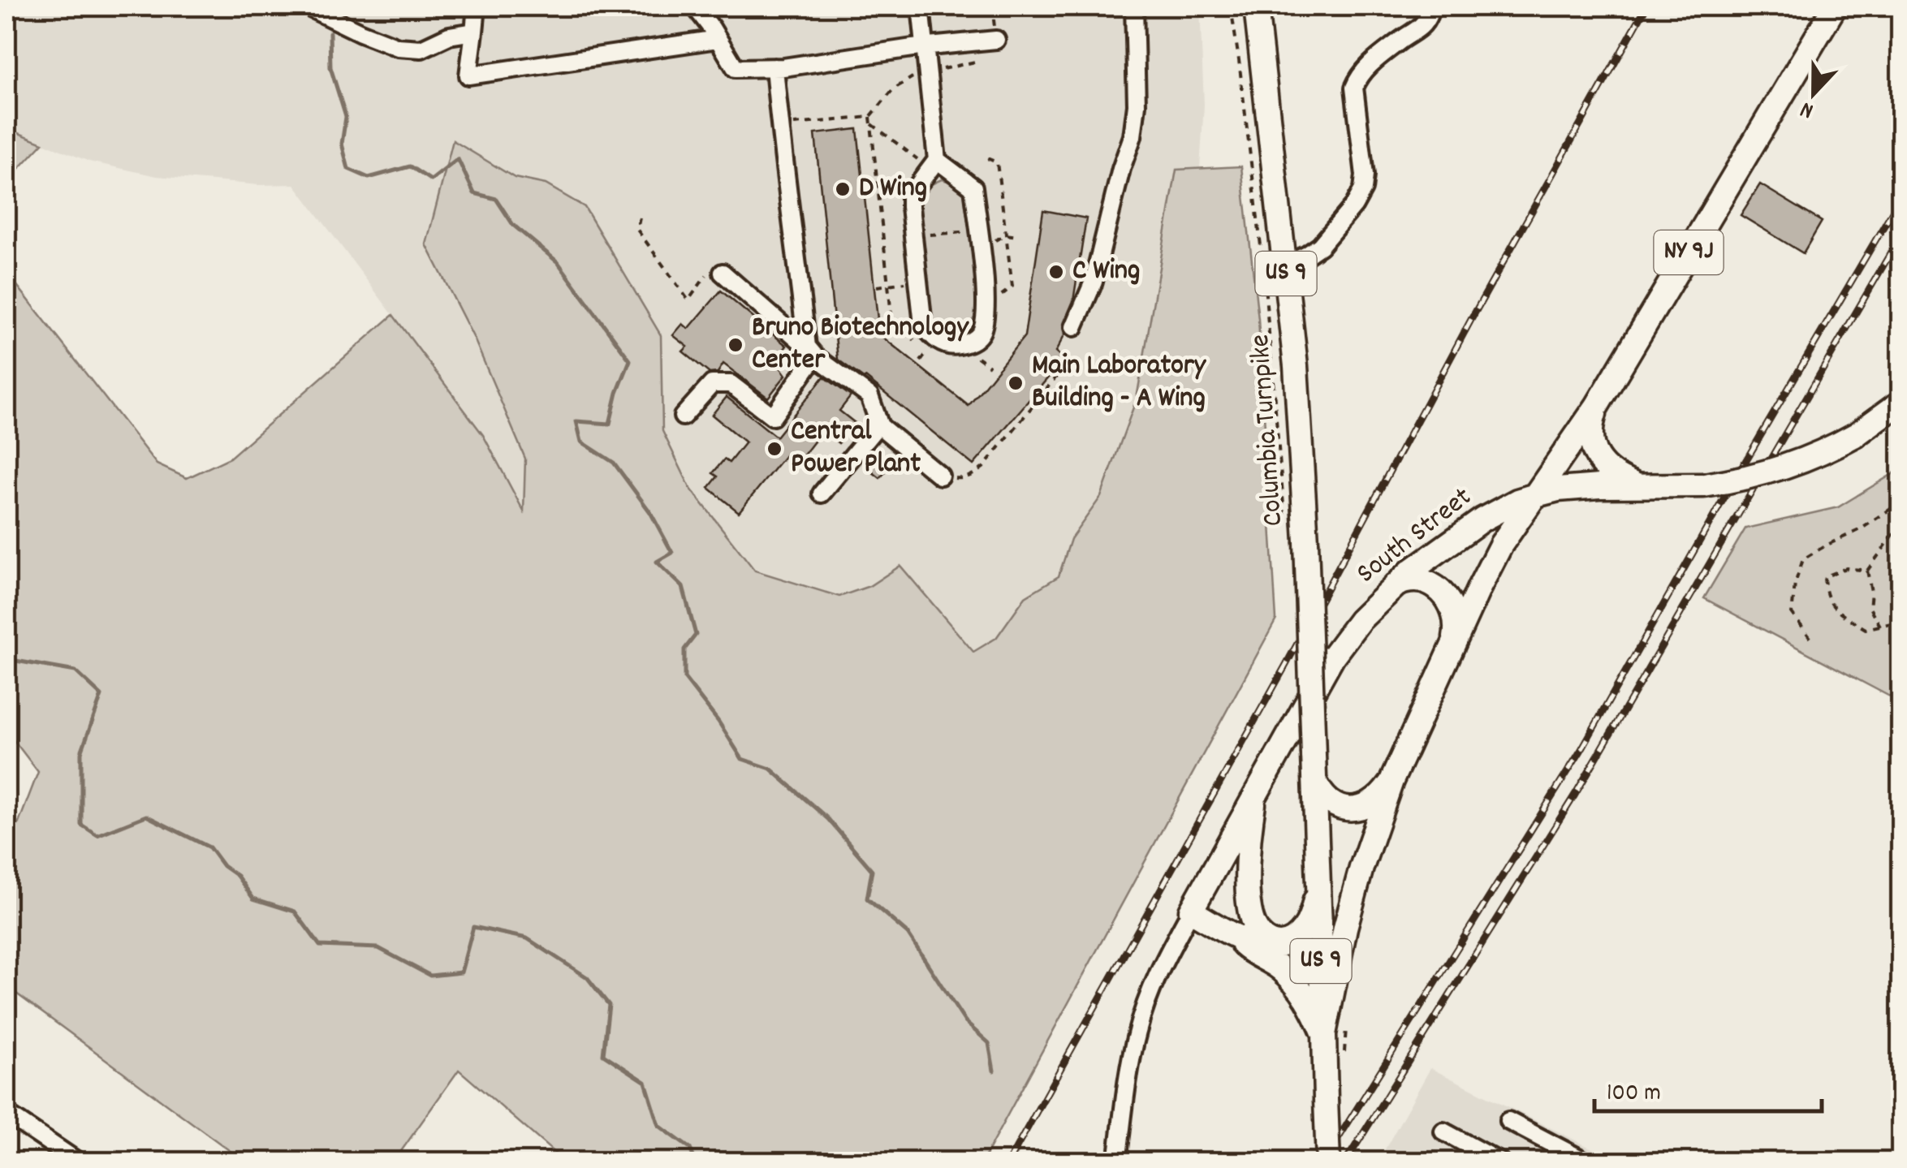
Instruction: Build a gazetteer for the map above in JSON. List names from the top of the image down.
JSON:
{
  "streets": {
    "main road": [
      "NY 9J",
      "US 9",
      "Columbia Turnpike",
      "South Street"
    ]
  },
  "crossings": [
    ["NY 9J", "South Street"],
    ["US 9", "Columbia Turnpike"]
  ],
  "places": [
    "D Wing",
    "C Wing",
    "Bruno Biotechnology Center",
    "Main Laboratory Building - A Wing",
    "Central Power Plant"
  ],
  "scale_bar": "100 m",
  "north": "bottom"
}
